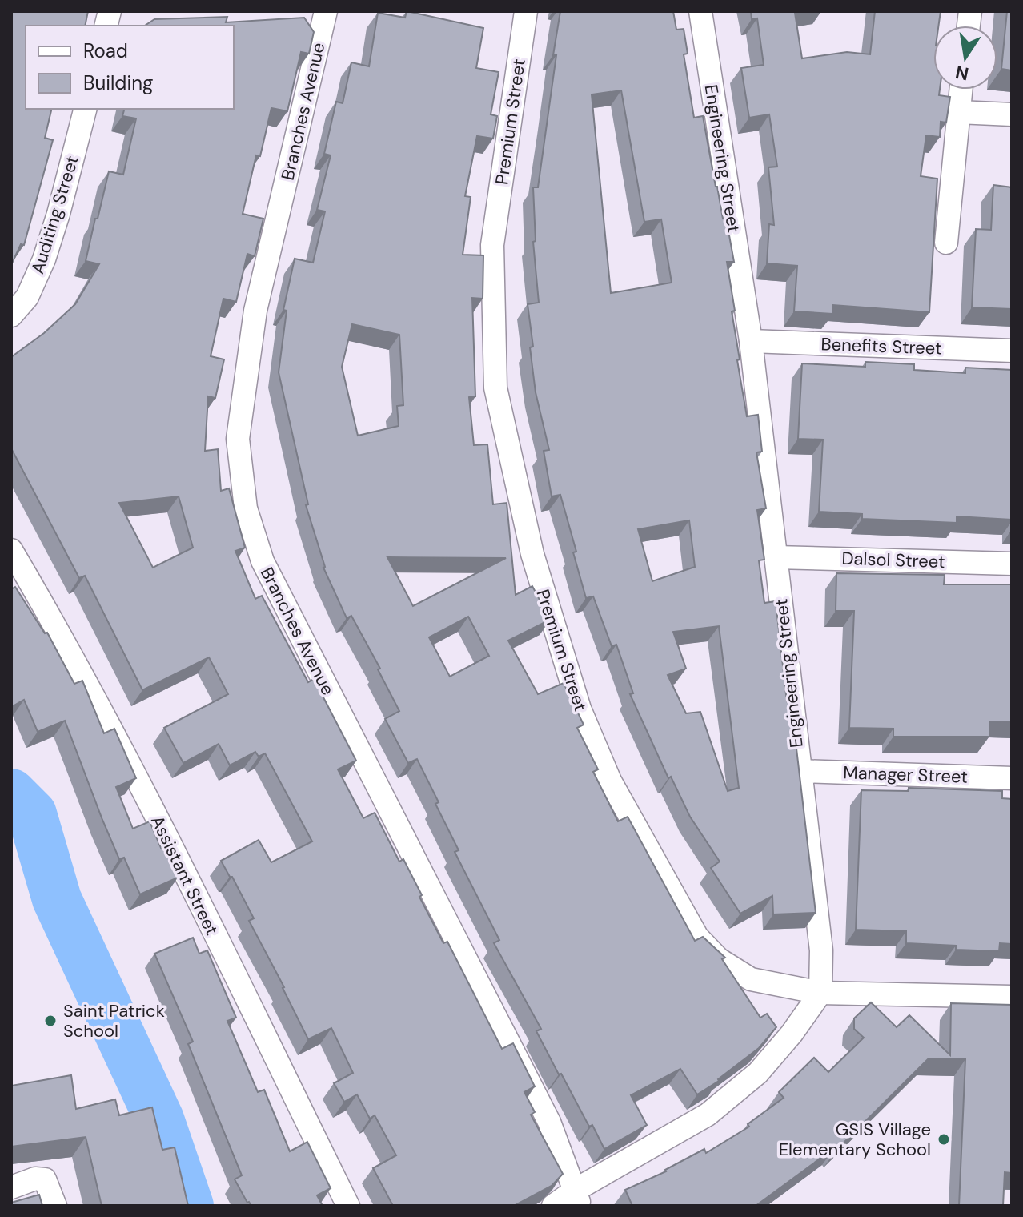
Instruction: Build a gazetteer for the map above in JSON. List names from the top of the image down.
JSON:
{
  "streets": {
    "street": [
      "Branches Avenue",
      "Premium Street",
      "Engineering Street",
      "Auditing Street",
      "Benefits Street",
      "Dalsol Street",
      "Manager Street",
      "Assistant Street"
    ]
  },
  "crossings": [
    ["Premium Street", "Engineering Street"],
    ["Engineering Street", "Benefits Street"],
    ["Engineering Street", "Dalsol Street"],
    ["Engineering Street", "Manager Street"]
  ],
  "places": ["Saint Patrick School", "GSIS Village Elementary School"],
  "legend": ["Road", "Building"],
  "north": "bottom"
}
